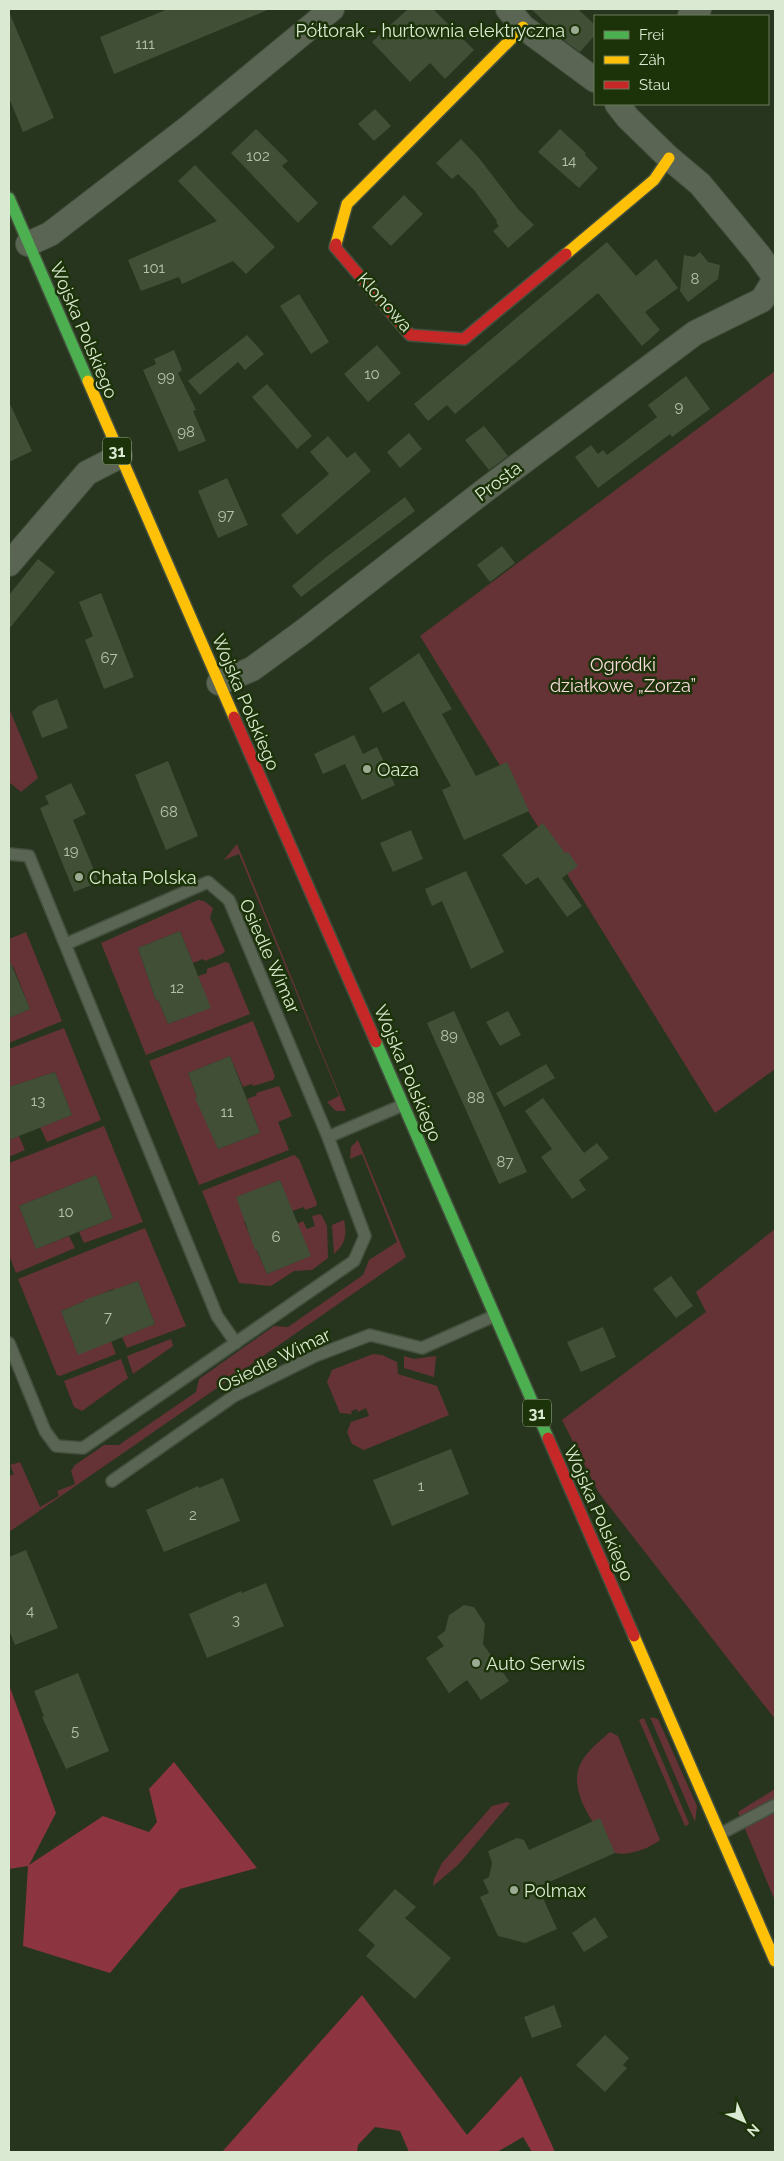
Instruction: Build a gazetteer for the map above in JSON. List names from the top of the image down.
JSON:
{
  "streets": {
    "main road": ["Klonowa", "Wojska Polskiego", "31"],
    "street": ["Prosta"],
    "lane": ["Osiedle Wimar"]
  },
  "crossings": [
    ["Klonowa", "Prosta"],
    ["Wojska Polskiego", "Prosta"],
    ["Wojska Polskiego", "Osiedle Wimar"]
  ],
  "parks": ["Ogródki działkowe „Zorza”"],
  "places": [
    "Półtorak - hurtownia elektryczna",
    "Oaza",
    "Chata Polska",
    "Auto Serwis",
    "Polmax"
  ],
  "house_numbers": [
    "111",
    "102",
    "14",
    "101",
    "8",
    "10",
    "99",
    "9",
    "98",
    "97",
    "67",
    "68",
    "19",
    "12",
    "89",
    "88",
    "13",
    "11",
    "87",
    "10",
    "6",
    "7",
    "1",
    "2",
    "4",
    "3",
    "5"
  ],
  "legend": ["Frei", "Zäh", "Stau"],
  "north": "bottom right"
}
